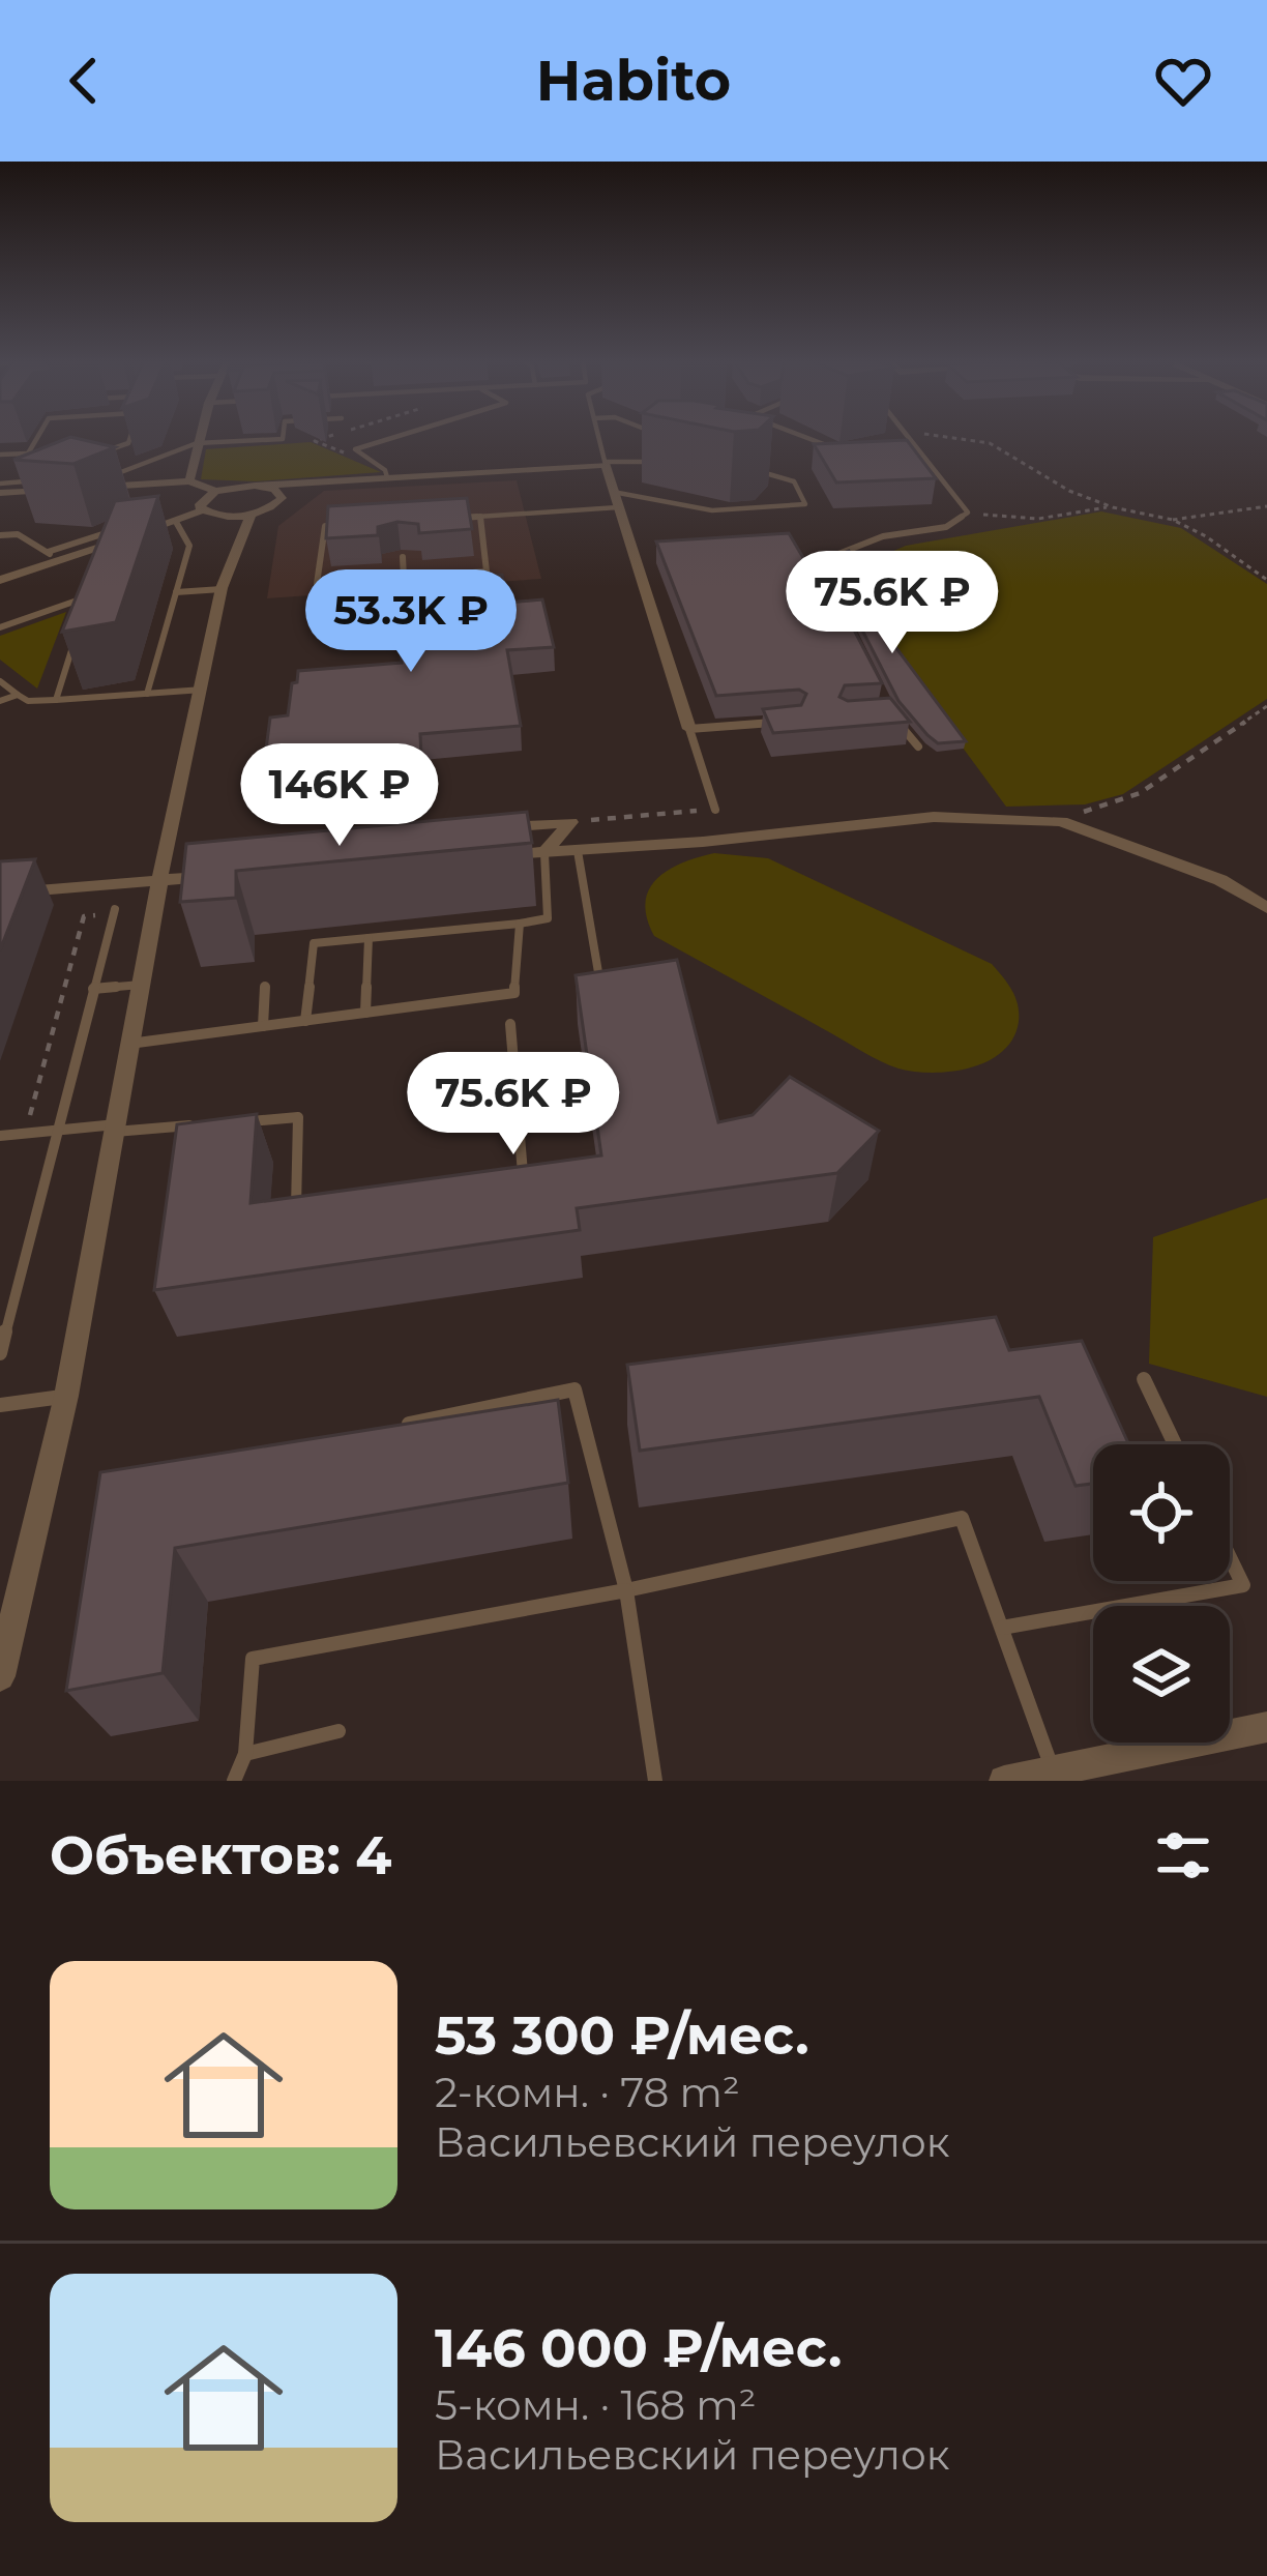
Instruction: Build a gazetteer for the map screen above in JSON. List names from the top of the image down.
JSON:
{
  "page": {
    "header": "Habito",
    "price": [
      "75.6K ₽",
      "53.3K ₽",
      "146K ₽",
      "75.6K ₽"
    ],
    "heading": "Объектов: 4",
    "list": [
      {
        "name": "53 300 ₽/мес.",
        "note": "2-комн. · 78 m² · Васильевский переулок"
      },
      {
        "name": "146 000 ₽/мес.",
        "note": "5-комн. · 168 m² · Васильевский переулок"
      }
    ]
  }
}
